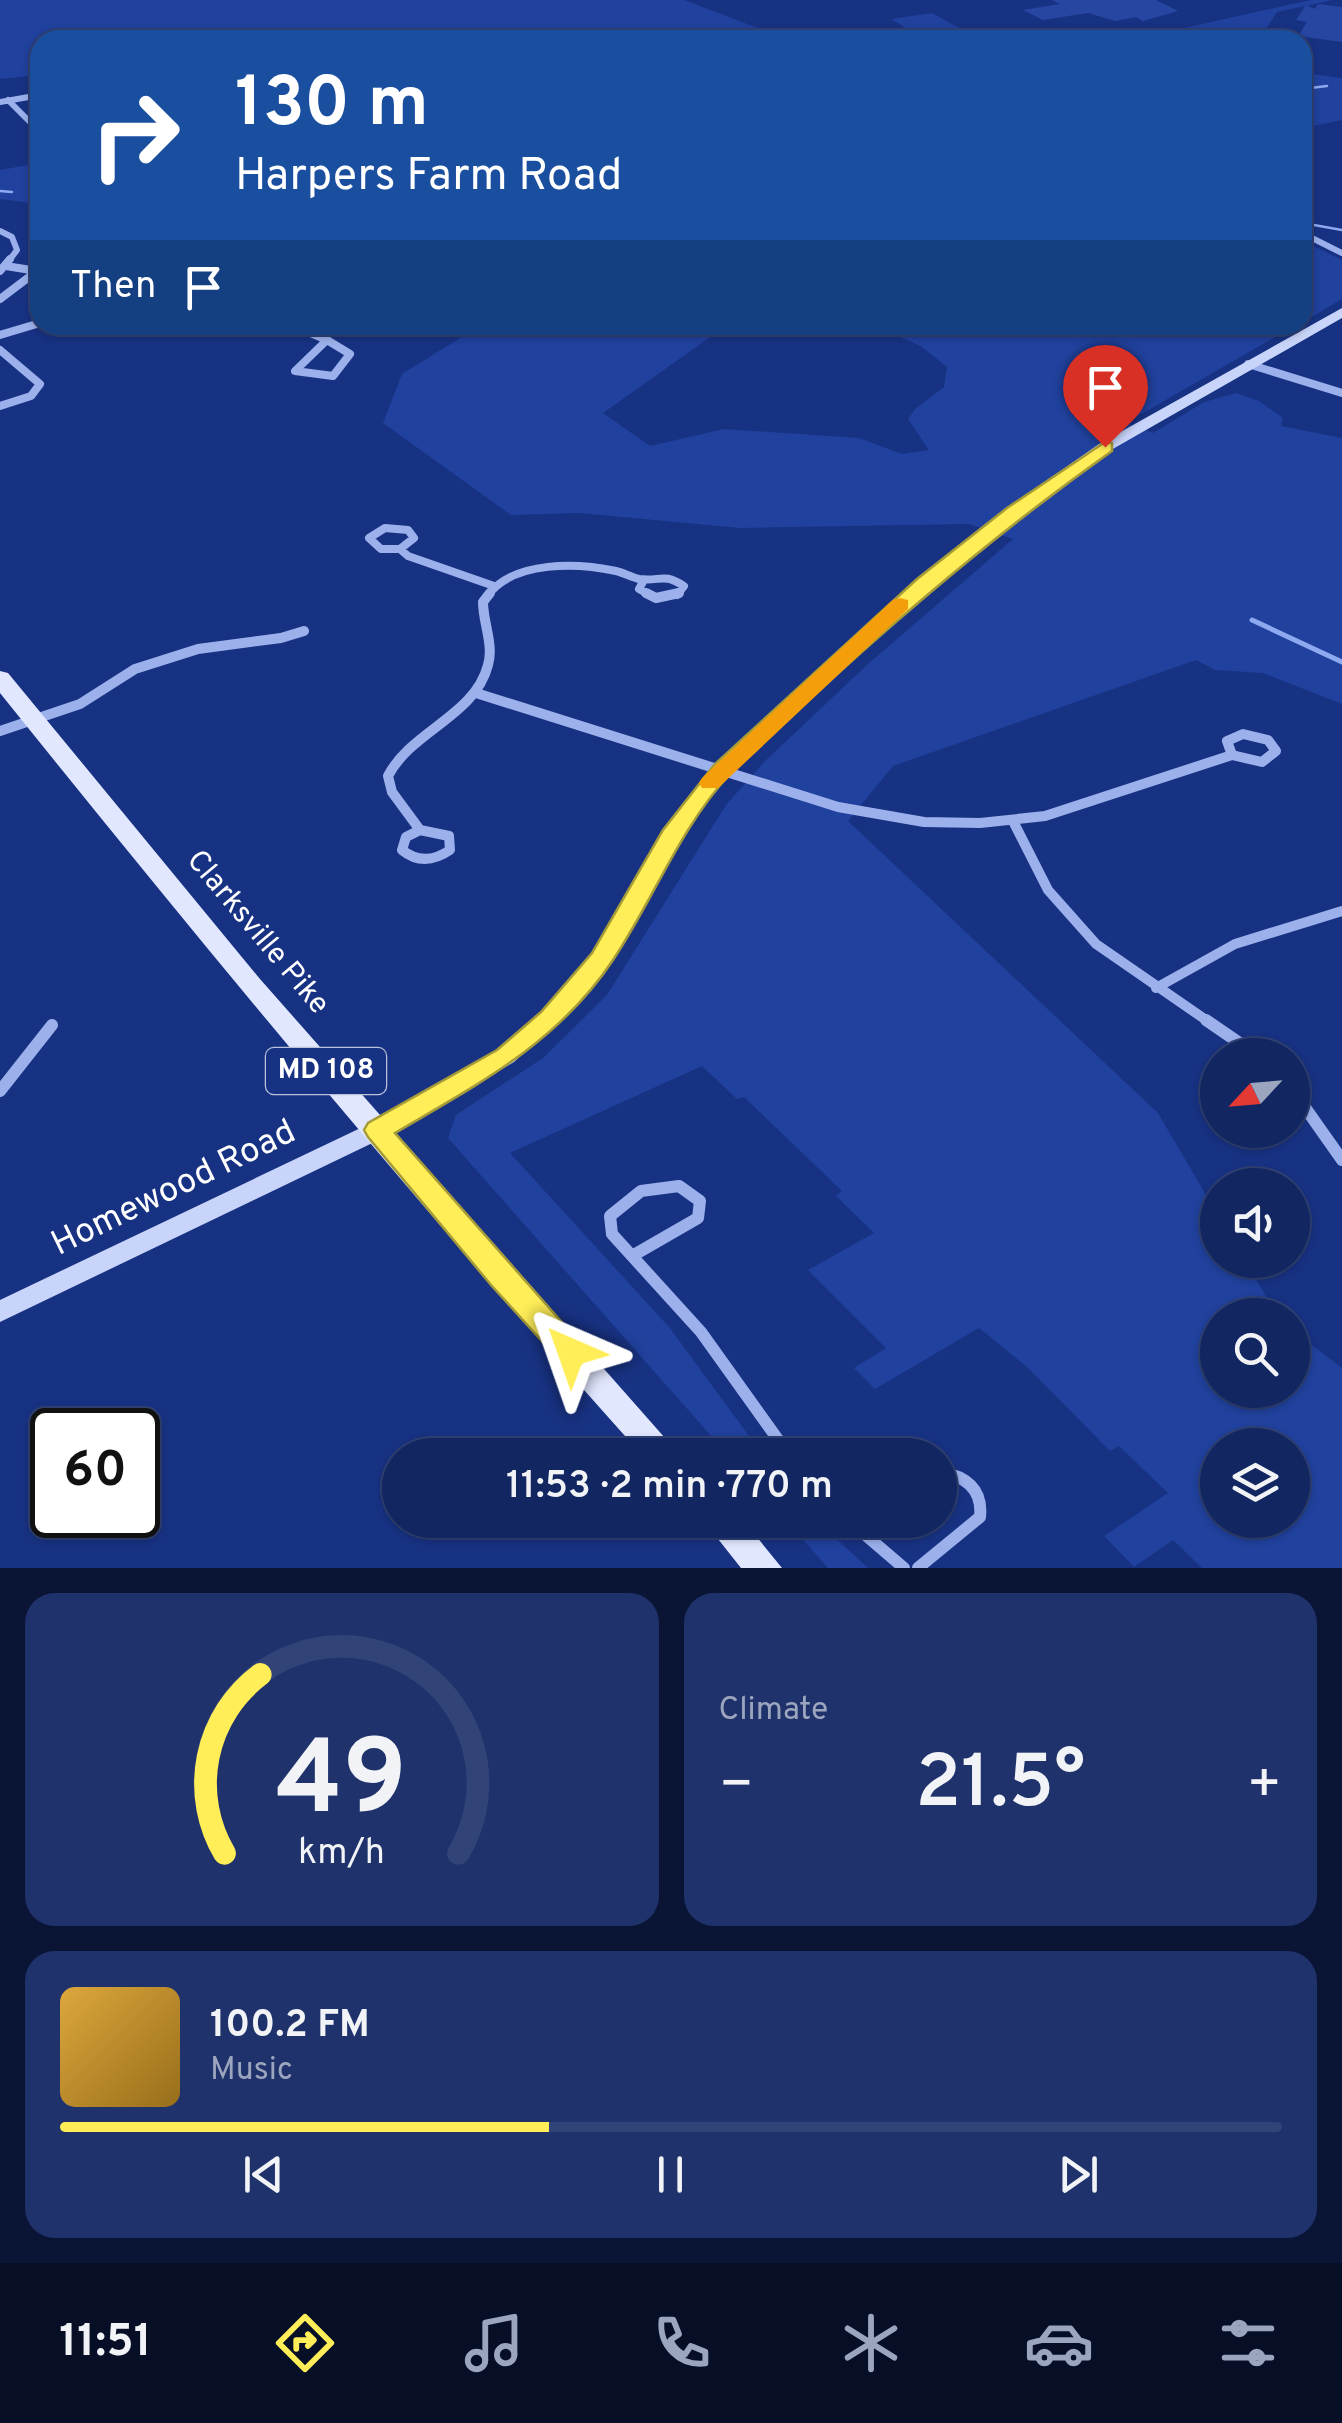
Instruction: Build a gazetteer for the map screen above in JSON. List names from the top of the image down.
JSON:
{
  "streets": {
    "main road": ["Clarksville Pike", "MD 108", "Homewood Road"]
  },
  "crossings": [
    ["Clarksville Pike", "Homewood Road"]
  ],
  "north": "bottom left",
  "page": {
    "turn": ["130 m", "Harpers Farm Road"],
    "then": "Then",
    "limit": "60",
    "trip": "11:53 · 2 min · 770 m",
    "tile": "Climate",
    "heat": ["−", "21.5°", "+"],
    "song": ["100.2 FM", "Music"],
    "tabs": "11:51",
    "gauge": ["49", "km/h"]
  }
}
